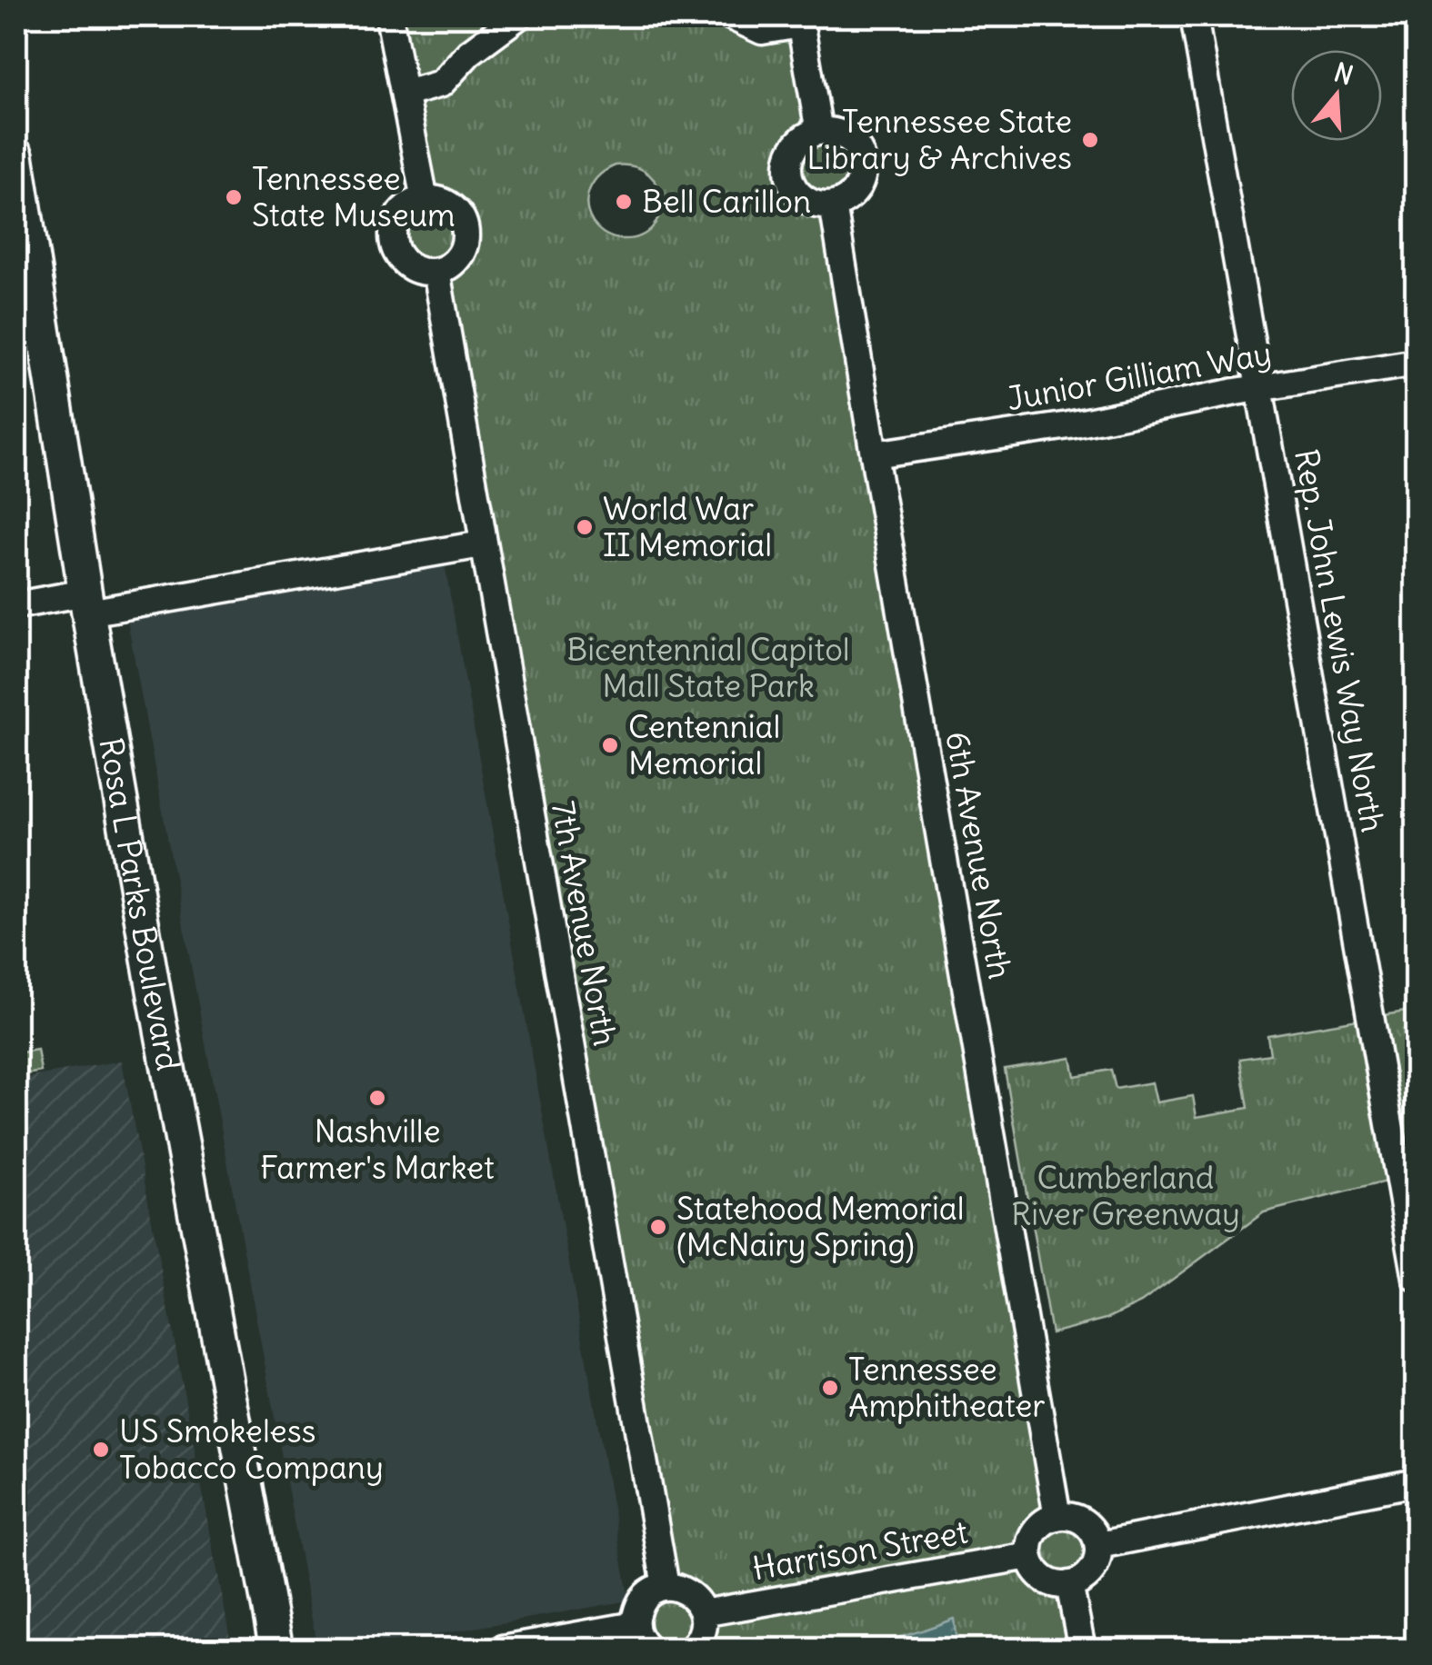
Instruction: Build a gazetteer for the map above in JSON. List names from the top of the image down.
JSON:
{
  "streets": {
    "main road": ["Rosa L Parks Boulevard"],
    "street": [
      "Junior Gilliam Way",
      "Rep. John Lewis Way North",
      "6th Avenue North",
      "7th Avenue North",
      "Harrison Street"
    ]
  },
  "crossings": [
    ["Junior Gilliam Way", "Rep. John Lewis Way North"],
    ["Junior Gilliam Way", "6th Avenue North"],
    ["6th Avenue North", "Harrison Street"]
  ],
  "parks": ["Bicentennial Capitol Mall State Park", "Cumberland River Greenway"],
  "places": [
    "Tennessee State Library & Archives",
    "Tennessee State Museum",
    "Bell Carillon",
    "World War II Memorial",
    "Centennial Memorial",
    "Nashville Farmer's Market",
    "Statehood Memorial (McNairy Spring)",
    "Tennessee Amphitheater",
    "US Smokeless Tobacco Company"
  ],
  "north": "top"
}
